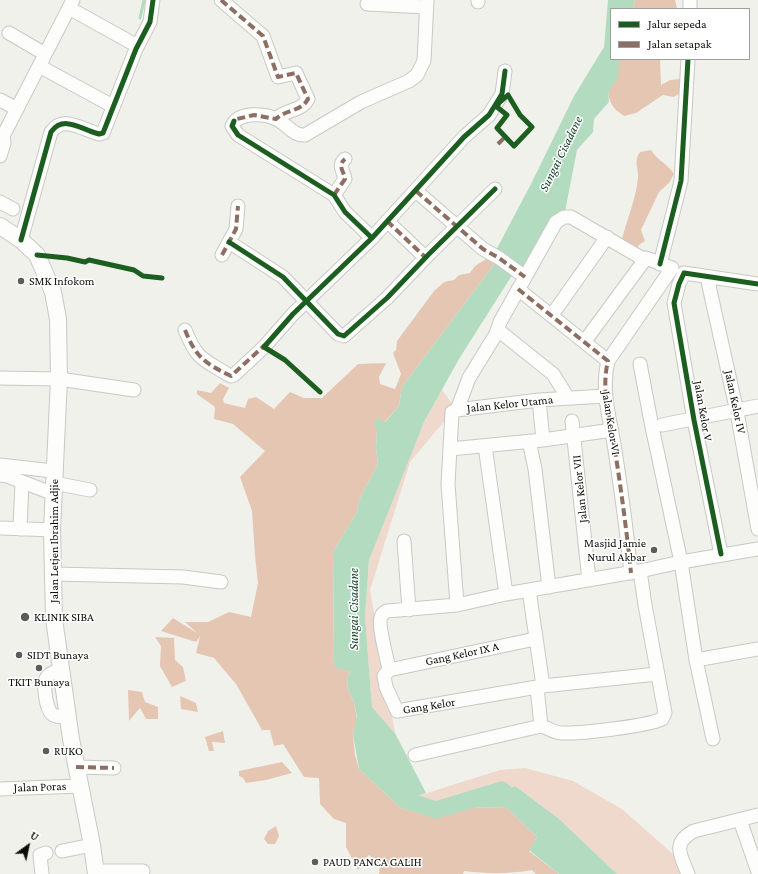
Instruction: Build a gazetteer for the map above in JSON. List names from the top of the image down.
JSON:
{
  "streets": {
    "main road": ["Jalan Letjen Ibrahim Adjie"],
    "street": [
      "Jalan Kelor IV",
      "Jalan Kelor Utama",
      "Jalan Kelor V",
      "Jalan Kelor VI",
      "Jalan Kelor VII",
      "Gang Kelor IX A",
      "Gang Kelor",
      "Jalan Poras"
    ]
  },
  "crossings": [
    ["Jalan Kelor IV", "Jalan Kelor V"],
    ["Jalan Kelor Utama", "Jalan Kelor VI"],
    ["Jalan Kelor Utama", "Gang Kelor"],
    ["Jalan Kelor V", "Gang Kelor"],
    ["Jalan Kelor VI", "Gang Kelor"],
    ["Jalan Kelor VII", "Gang Kelor"],
    ["Jalan Letjen Ibrahim Adjie", "Jalan Poras"],
    ["Gang Kelor IX A", "Gang Kelor"]
  ],
  "water": ["Sungai Cisadane"],
  "places": [
    "SMK Infokom",
    "Masjid Jamie Nurul Akbar",
    "KLINIK SIBA",
    "SIDT Bunaya",
    "TKIT Bunaya",
    "RUKO",
    "PAUD PANCA GALIH"
  ],
  "legend": ["Jalur sepeda", "Jalan setapak"],
  "north": "top right"
}
